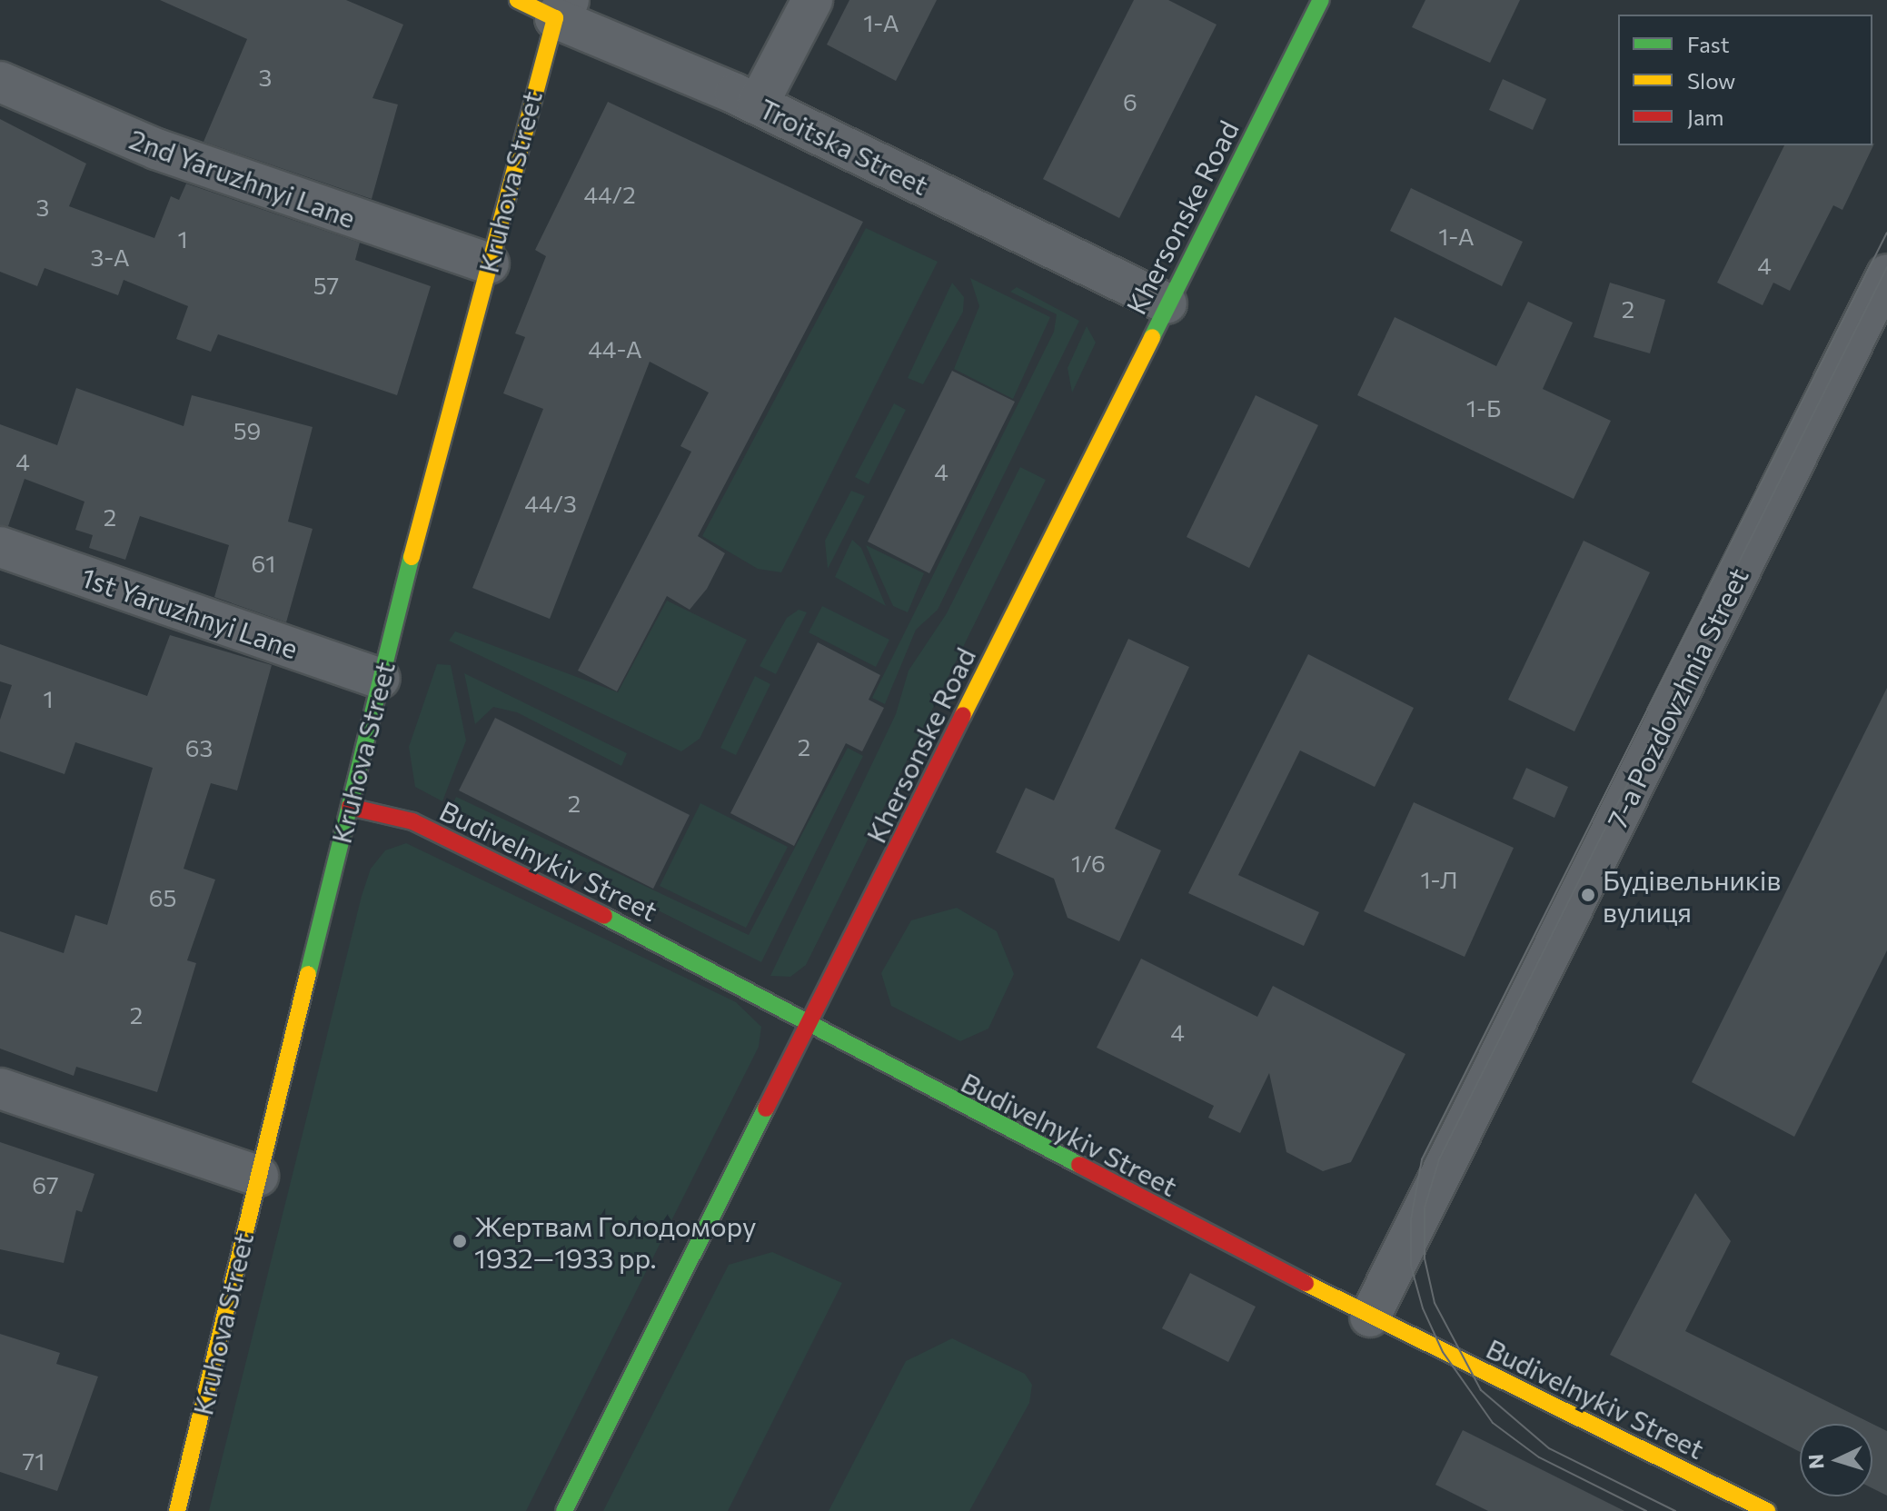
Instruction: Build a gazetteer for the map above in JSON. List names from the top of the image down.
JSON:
{
  "streets": {
    "main road": [
      "Troitska Street",
      "Kruhova Street",
      "Khersonske Road",
      "Budivelnykiv Street"
    ],
    "street": ["2nd Yaruzhnyi Lane", "1st Yaruzhnyi Lane", "7-a Pozdovzhnia Street"]
  },
  "crossings": [
    ["Troitska Street", "Kruhova Street"],
    ["Troitska Street", "Khersonske Road"],
    ["2nd Yaruzhnyi Lane", "Kruhova Street"],
    ["Kruhova Street", "1st Yaruzhnyi Lane"],
    ["Kruhova Street", "Budivelnykiv Street"],
    ["Khersonske Road", "Budivelnykiv Street"],
    ["7-a Pozdovzhnia Street", "Budivelnykiv Street"]
  ],
  "places": ["Будівельників вулиця", "Жертвам Голодомору 1932—1933 рр."],
  "house_numbers": [
    "1-А",
    "3",
    "6",
    "44/2",
    "3",
    "1-А",
    "1",
    "3-А",
    "4",
    "57",
    "2",
    "44-А",
    "1-Б",
    "59",
    "4",
    "4",
    "44/3",
    "2",
    "61",
    "1",
    "2",
    "63",
    "2",
    "1/6",
    "1-Л",
    "65",
    "2",
    "4",
    "67",
    "71"
  ],
  "legend": ["Fast", "Slow", "Jam"],
  "north": "left"
}
